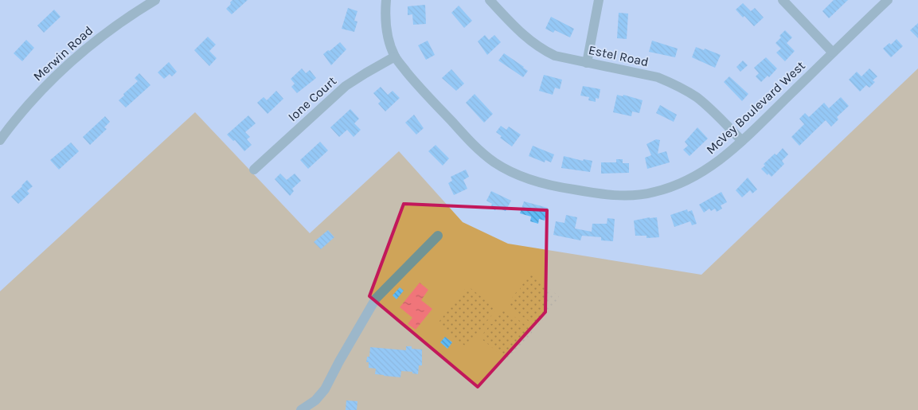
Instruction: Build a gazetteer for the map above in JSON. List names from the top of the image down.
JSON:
{
  "streets": {
    "street": [
      "Merwin Road",
      "Estel Road",
      "Ione Court",
      "McVey Boulevard West"
    ]
  },
  "crossings": [
    ["Estel Road", "McVey Boulevard West"],
    ["Ione Court", "McVey Boulevard West"]
  ]
}
